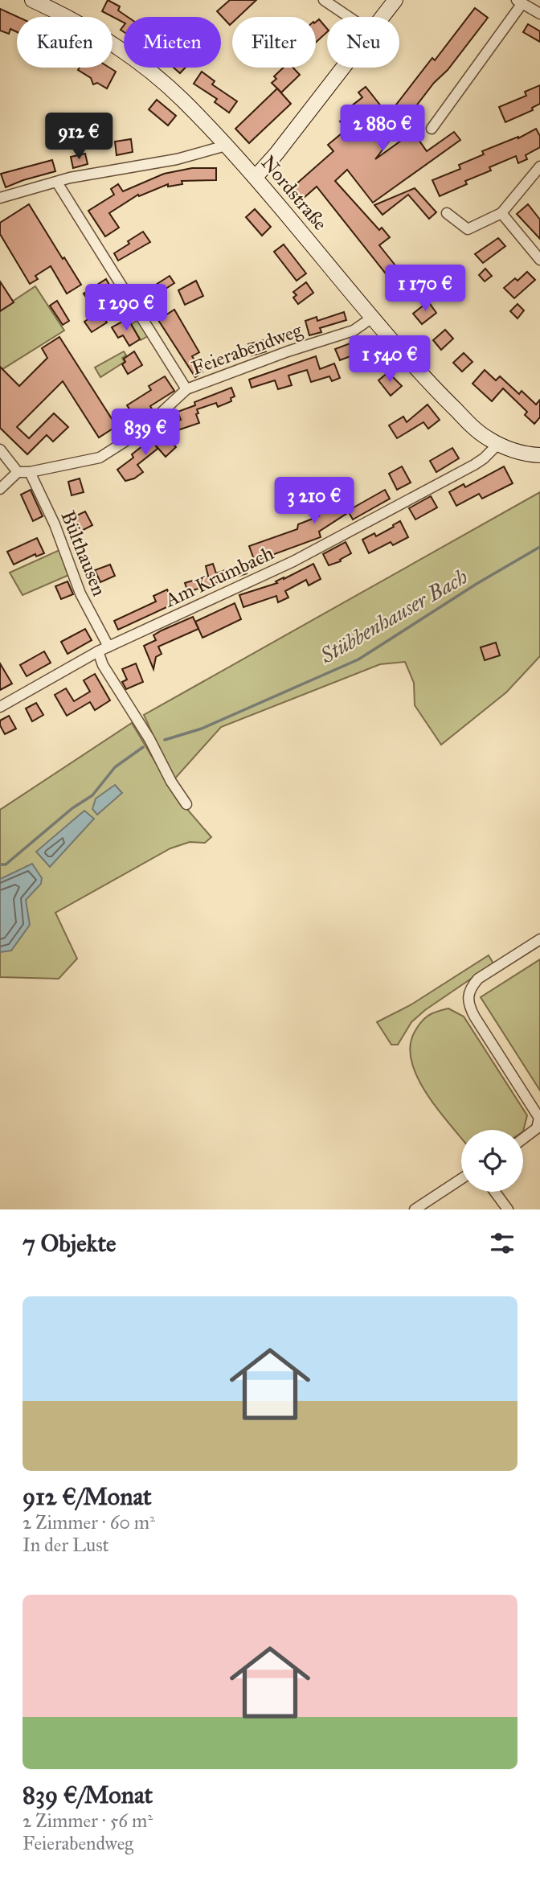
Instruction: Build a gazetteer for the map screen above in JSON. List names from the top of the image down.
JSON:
{
  "streets": {
    "main road": ["Nordstraße"],
    "street": ["Feierabendweg", "Bülthausen", "Am Krumbach"]
  },
  "crossings": [
    ["Nordstraße", "Feierabendweg"],
    ["Nordstraße", "Am Krumbach"],
    ["Feierabendweg", "Bülthausen"],
    ["Bülthausen", "Am Krumbach"]
  ],
  "water": ["Stübbenhauser Bach"],
  "page": {
    "chip": [
      "Kaufen",
      "Mieten",
      "Filter",
      "Neu"
    ],
    "price": [
      "2 880 €",
      "912 €",
      "1 170 €",
      "1 290 €",
      "1 540 €",
      "839 €",
      "3 210 €"
    ],
    "heading": "7 Objekte",
    "list": [
      {
        "name": "912 €/Monat",
        "note": "2 Zimmer · 60 m² · In der Lust"
      },
      {
        "name": "839 €/Monat",
        "note": "2 Zimmer · 56 m² · Feierabendweg"
      }
    ]
  }
}
